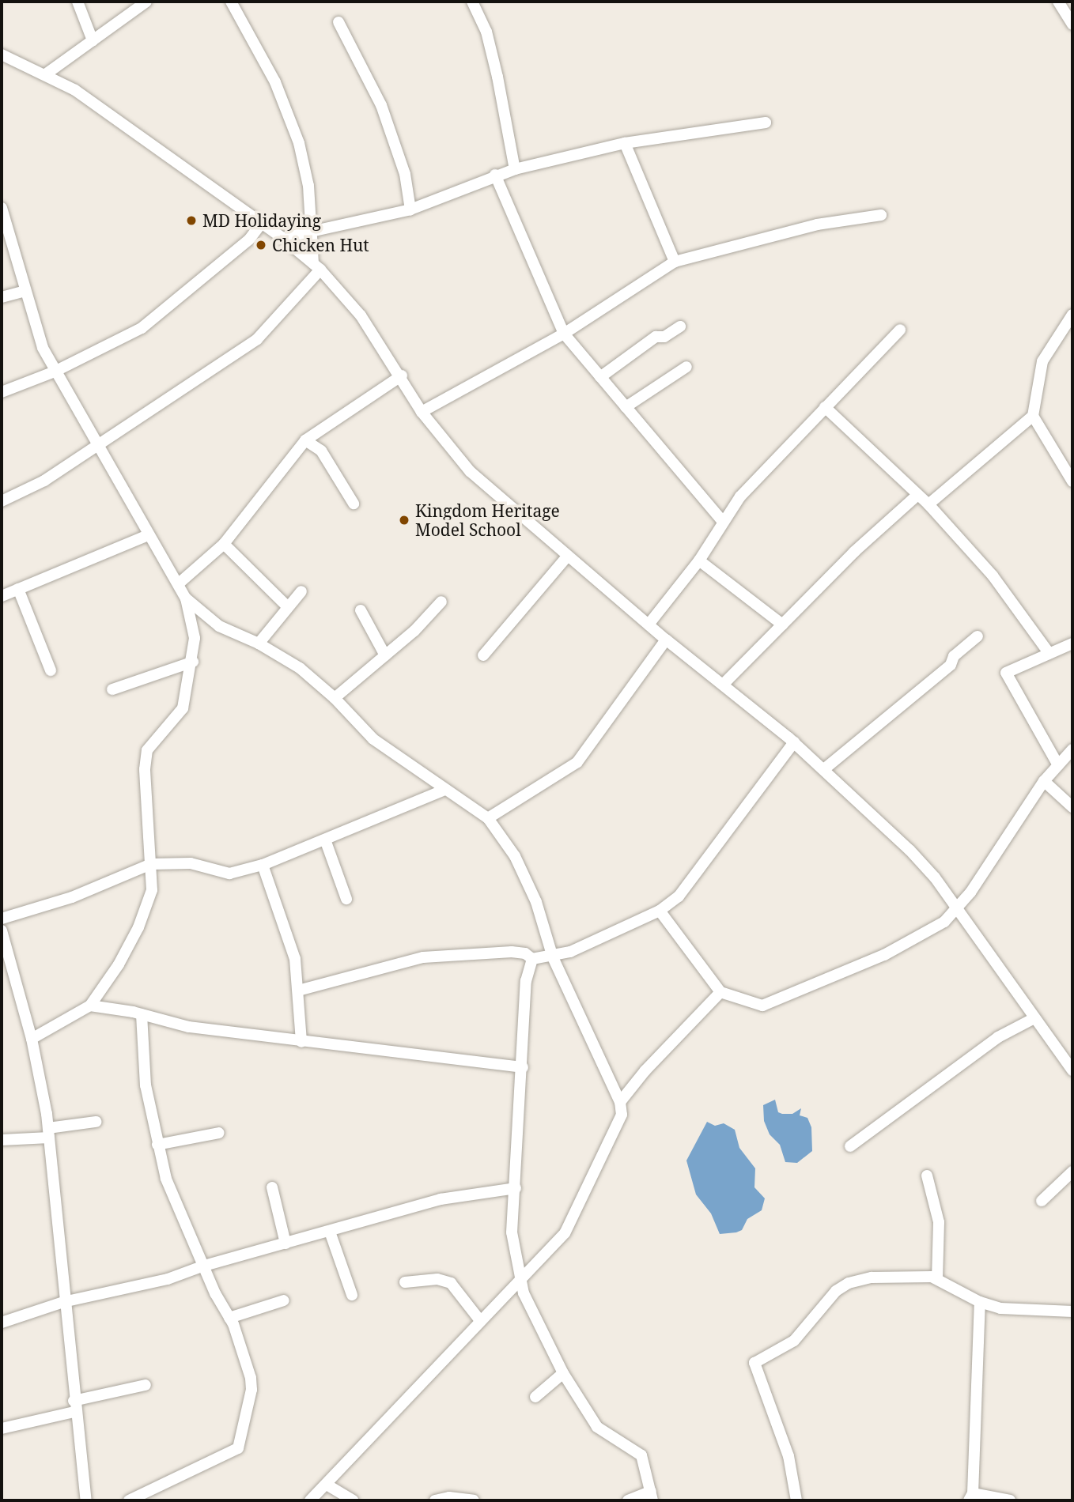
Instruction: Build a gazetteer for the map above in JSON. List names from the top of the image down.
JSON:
{
  "places": ["MD Holidaying", "Chicken Hut", "Kingdom Heritage Model School"]
}
